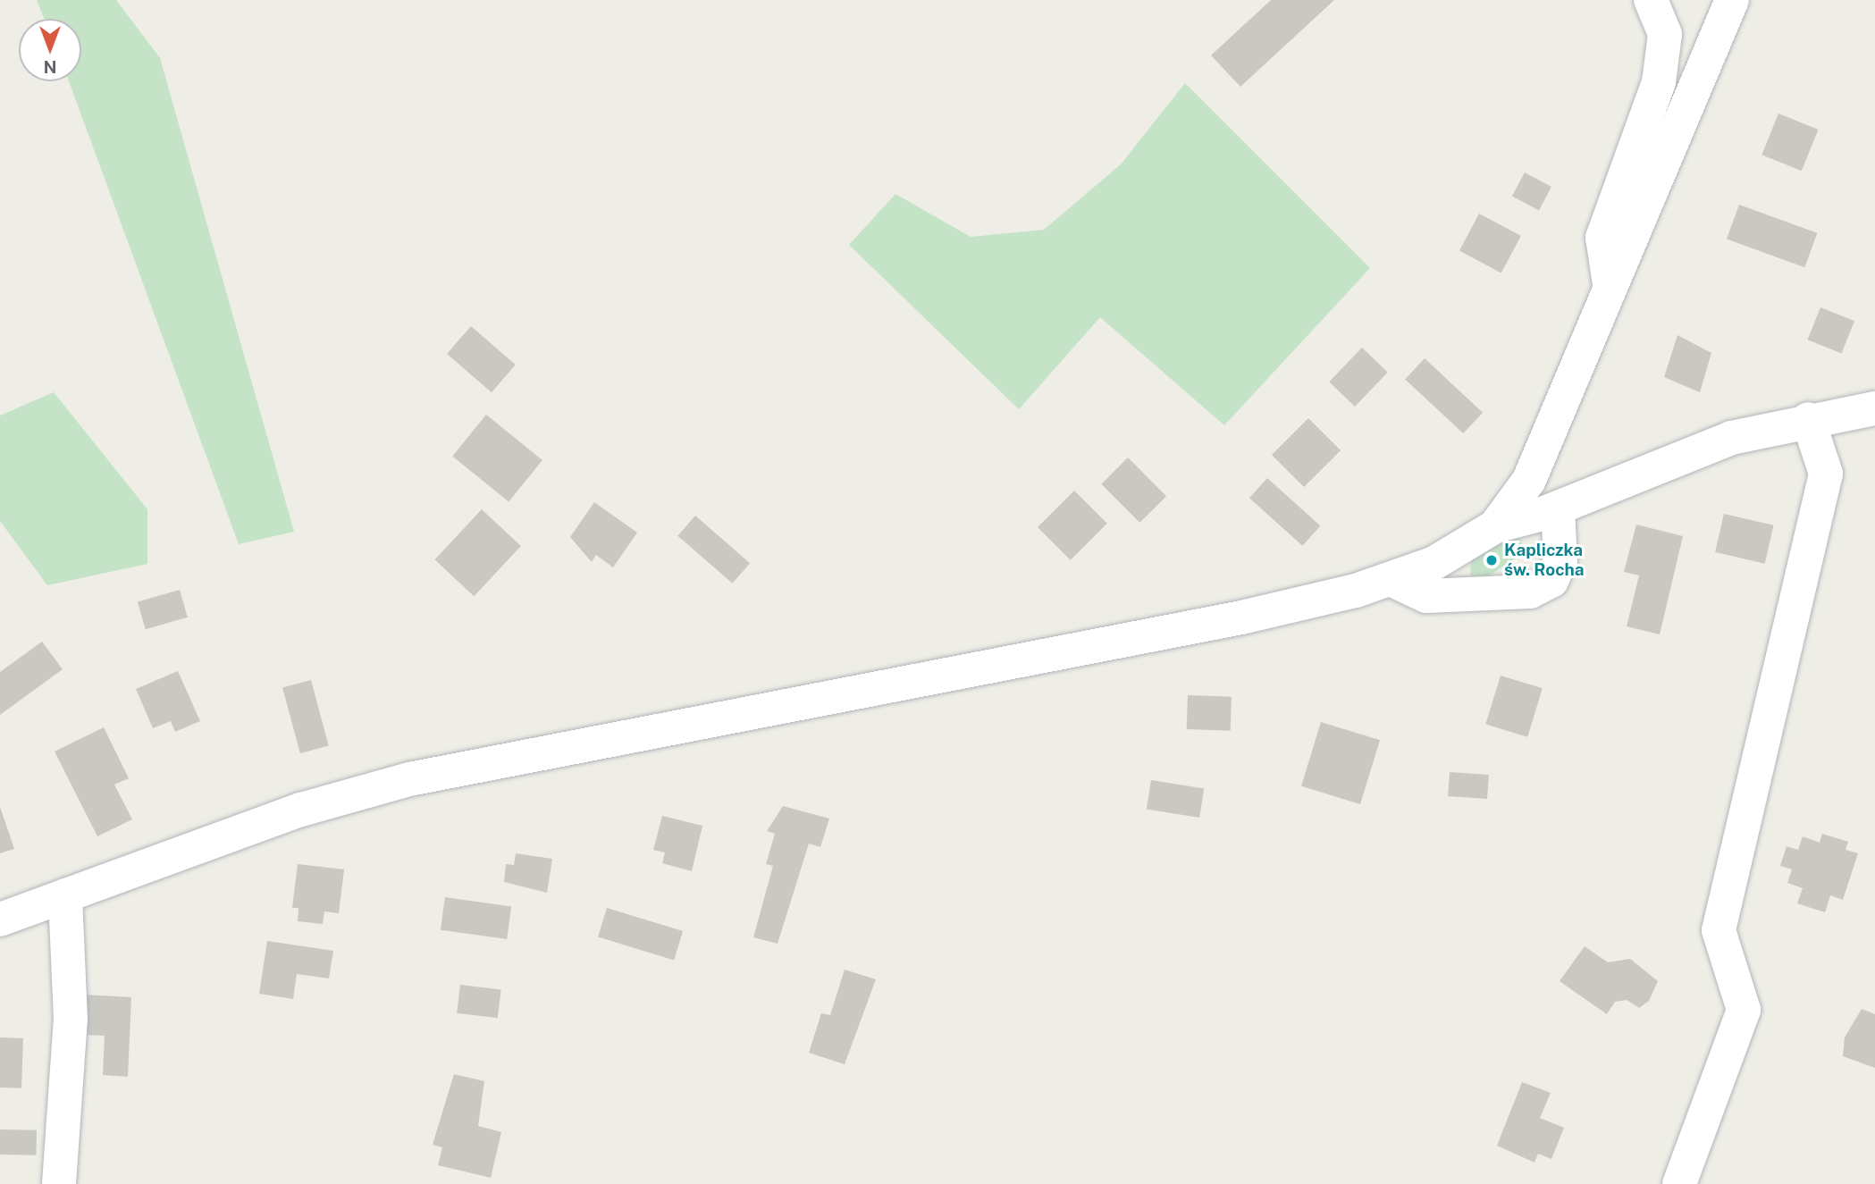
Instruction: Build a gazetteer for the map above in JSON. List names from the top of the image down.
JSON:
{
  "places": ["Kapliczka św. Rocha"],
  "north": "bottom"
}
